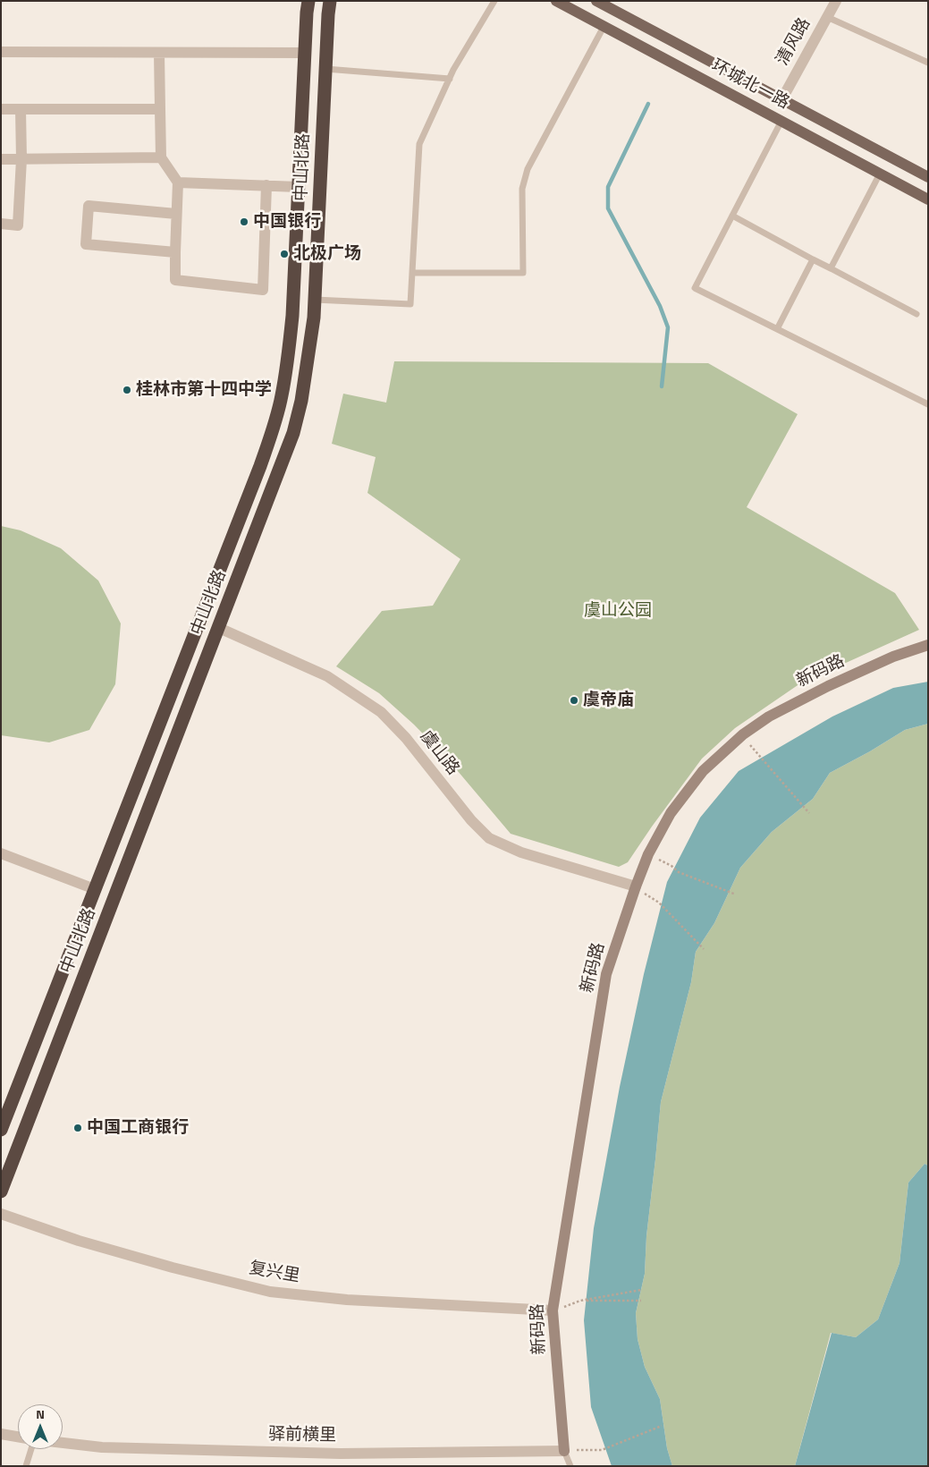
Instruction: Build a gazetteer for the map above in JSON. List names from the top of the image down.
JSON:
{
  "streets": {
    "highway": ["中山北路"],
    "main road": ["环城北一路"],
    "street": [
      "清风路",
      "新码路",
      "虞山路",
      "复兴里",
      "驿前横里"
    ]
  },
  "crossings": [
    ["清风路", "环城北一路"],
    ["中山北路", "虞山路"],
    ["新码路", "虞山路"],
    ["新码路", "复兴里"],
    ["新码路", "驿前横里"]
  ],
  "parks": ["虞山公园"],
  "places": [
    "中国银行",
    "北极广场",
    "桂林市第十四中学",
    "虞帝庙",
    "中国工商银行"
  ],
  "north": "top"
}
